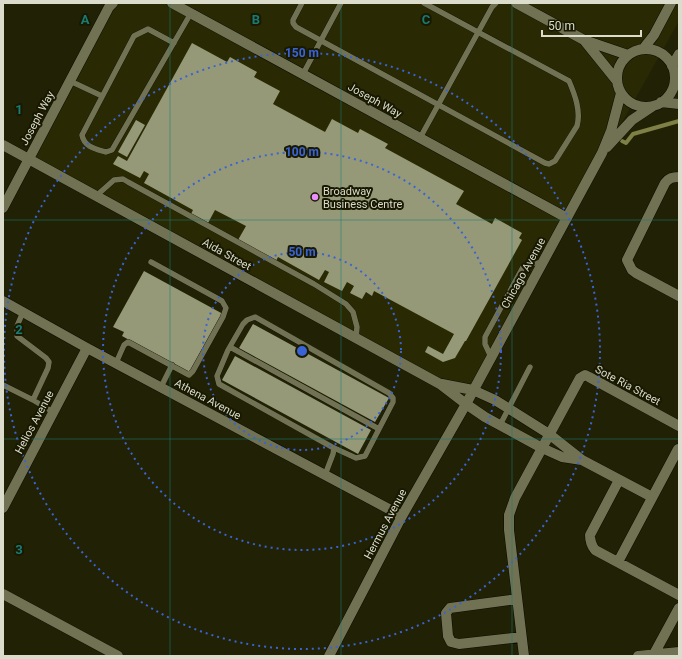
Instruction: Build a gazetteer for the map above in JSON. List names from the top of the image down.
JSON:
{
  "streets": {
    "street": [
      "Joseph Way",
      "Aida Street",
      "Chicago Avenue",
      "Sote Ria Street",
      "Athena Avenue",
      "Helios Avenue",
      "Hermus Avenue"
    ]
  },
  "crossings": [
    ["Joseph Way", "Aida Street"],
    ["Joseph Way", "Chicago Avenue"],
    ["Aida Street", "Chicago Avenue"],
    ["Aida Street", "Hermus Avenue"],
    ["Chicago Avenue", "Hermus Avenue"],
    ["Athena Avenue", "Helios Avenue"],
    ["Athena Avenue", "Hermus Avenue"]
  ],
  "places": ["Broadway Business Centre"],
  "scale_bar": "50 m",
  "grid": {
    "columns": ["A", "B", "C"],
    "rows": ["1", "2", "3"]
  },
  "rings": ["150 m", "100 m", "50 m"]
}
